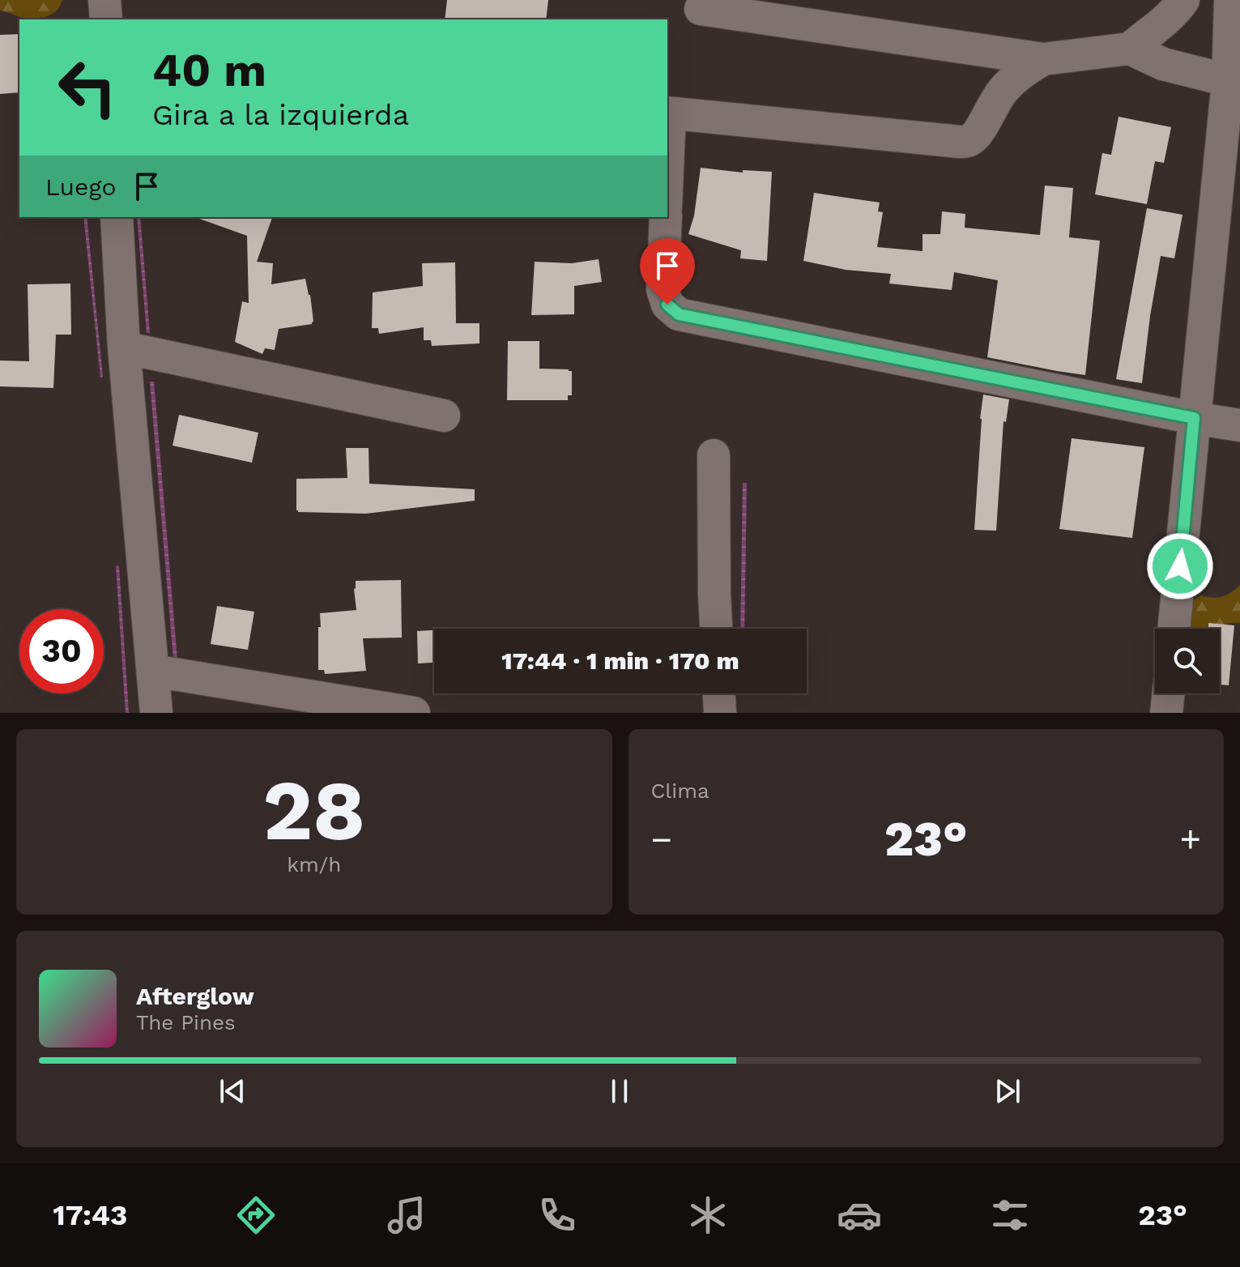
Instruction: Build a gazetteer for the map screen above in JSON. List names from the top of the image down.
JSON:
{
  "page": {
    "turn": ["40 m", "Gira a la izquierda"],
    "then": "Luego",
    "limit": "30",
    "trip": "17:44 · 1 min · 170 m",
    "tile": [
      ["28", "km/h"],
      "Clima"
    ],
    "heat": ["−", "23°", "+"],
    "song": ["Afterglow", "The Pines"],
    "tabs": ["17:43", "23°"]
  }
}
